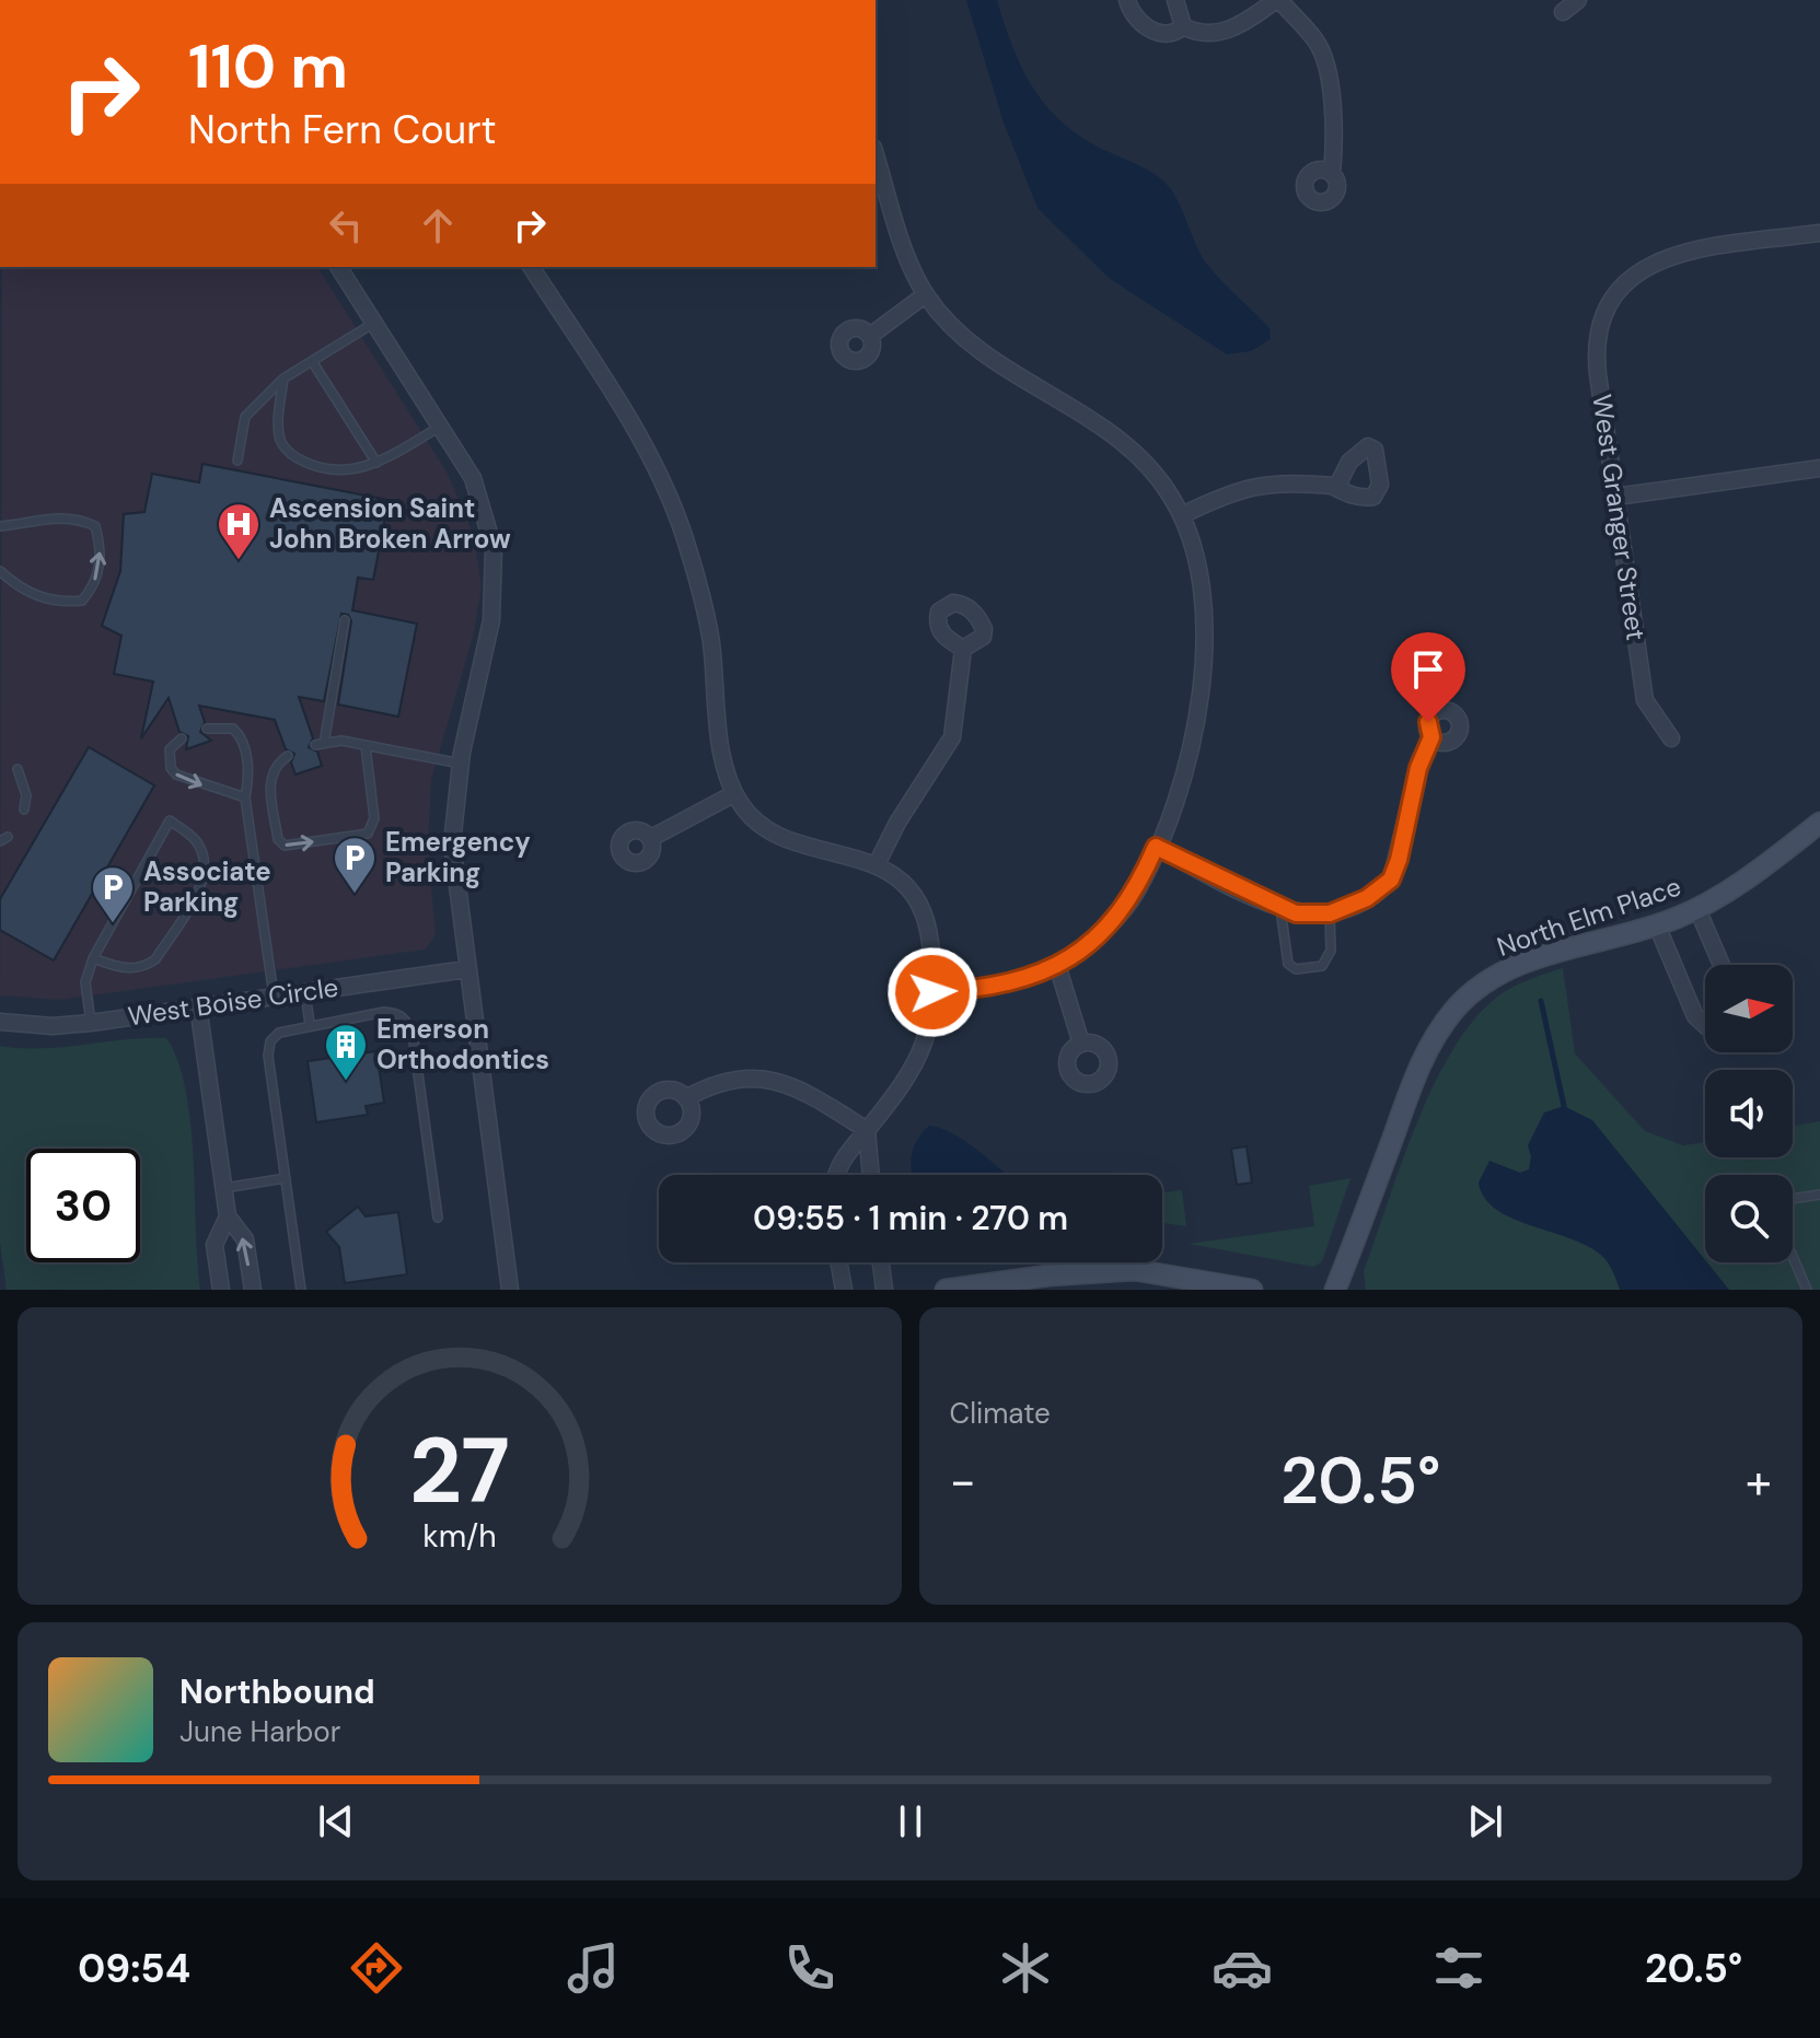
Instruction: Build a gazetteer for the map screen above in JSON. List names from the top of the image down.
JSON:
{
  "streets": {
    "street": ["West Granger Street", "North Elm Place", "West Boise Circle"]
  },
  "places": {
    "hospital": ["Ascension Saint John Broken Arrow"],
    "parking": ["Emergency Parking", "Associate Parking"],
    "building": ["Emerson Orthodontics"]
  },
  "north": "right",
  "page": {
    "turn": ["110 m", "North Fern Court"],
    "limit": "30",
    "trip": "09:55 · 1 min · 270 m",
    "tile": "Climate",
    "heat": ["−", "20.5°", "+"],
    "song": ["Northbound", "June Harbor"],
    "tabs": ["09:54", "20.5°"],
    "gauge": ["27", "km/h"]
  }
}
